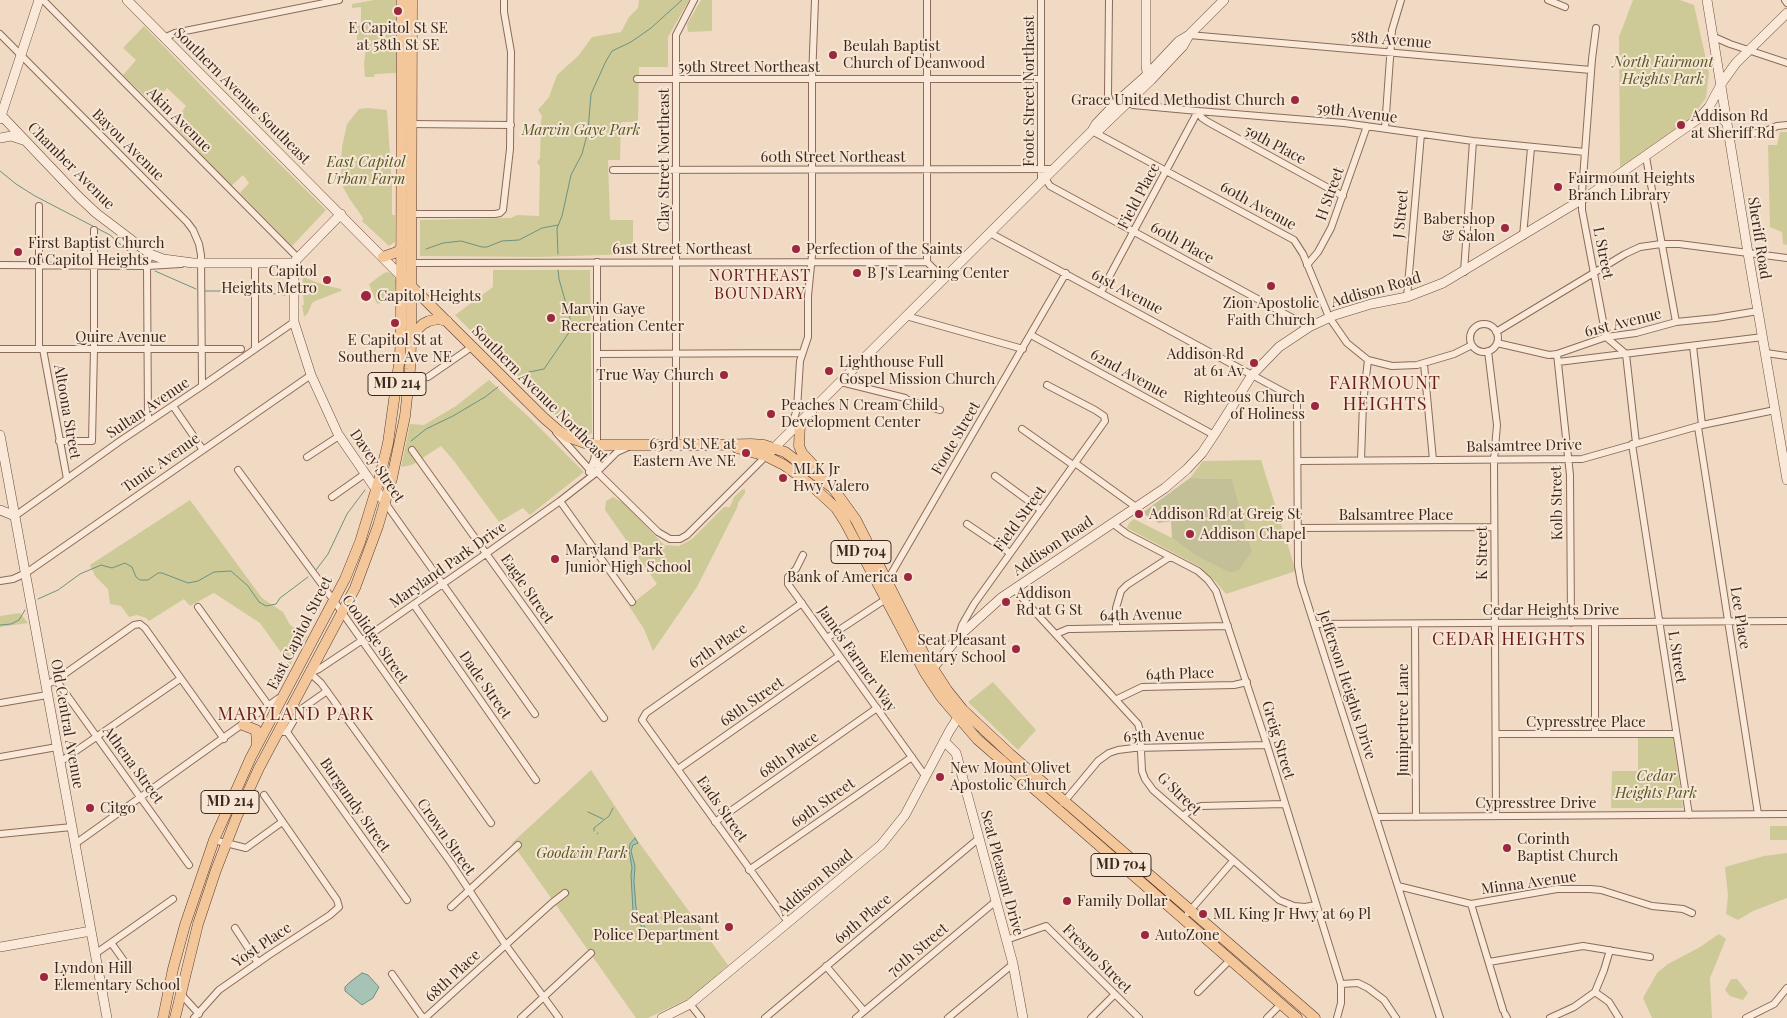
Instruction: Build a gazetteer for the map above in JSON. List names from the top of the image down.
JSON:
{
  "streets": {
    "main road": [
      "Southern Avenue Southeast",
      "Chamber Avenue",
      "Sheriff Road",
      "Addison Road",
      "MD 214",
      "Southern Avenue Northeast",
      "Davey Street",
      "MD 704",
      "East Capitol Street",
      "Old Central Avenue",
      "Seat Pleasant Drive"
    ],
    "street": [
      "58th Avenue",
      "59th Street Northeast",
      "Foote Street Northeast",
      "59th Avenue",
      "Akin Avenue",
      "Bayou Avenue",
      "59th Place",
      "60th Street Northeast",
      "Clay Street Northeast",
      "H Street",
      "Field Place",
      "60th Avenue",
      "J Street",
      "60th Place",
      "61st Street Northeast",
      "L Street",
      "61st Avenue",
      "Quire Avenue",
      "62nd Avenue",
      "Sultan Avenue",
      "Altoona Street",
      "Foote Street",
      "Balsamtree Drive",
      "Tunic Avenue",
      "Kolb Street",
      "Balsamtree Place",
      "Field Street",
      "K Street",
      "Maryland Park Drive",
      "Eagle Street",
      "Cedar Heights Drive",
      "64th Avenue",
      "Lee Place",
      "Coolidge Street",
      "67th Place",
      "James Farmer Way",
      "64th Place",
      "Dade Street",
      "Jefferson Heights Drive",
      "68th Street",
      "Junipertree Lane",
      "Cypresstree Place",
      "65th Avenue",
      "Greig Street",
      "68th Place",
      "Athena Street",
      "G Street",
      "69th Street",
      "Cypresstree Drive",
      "Burgundy Street",
      "Eads Street",
      "Crown Street",
      "Minna Avenue",
      "69th Place",
      "Yost Place",
      "70th Street",
      "Fresno Street"
    ]
  },
  "crossings": [
    ["58th Avenue", "L Street"],
    ["59th Street Northeast", "Foote Street Northeast"],
    ["59th Street Northeast", "Clay Street Northeast"],
    ["Foote Street Northeast", "60th Street Northeast"],
    ["Foote Street Northeast", "60th Place"],
    ["Southern Avenue Southeast", "Southern Avenue Northeast"],
    ["Southern Avenue Southeast", "East Capitol Street"],
    ["59th Avenue", "59th Place"],
    ["59th Avenue", "H Street"],
    ["59th Avenue", "Field Place"],
    ["59th Avenue", "J Street"],
    ["59th Avenue", "L Street"],
    ["Akin Avenue", "Chamber Avenue"],
    ["Akin Avenue", "Davey Street"],
    ["Bayou Avenue", "Chamber Avenue"],
    ["Bayou Avenue", "Quire Avenue"],
    ["Bayou Avenue", "Sultan Avenue"],
    ["59th Place", "H Street"],
    ["59th Place", "Field Place"],
    ["60th Street Northeast", "Clay Street Northeast"],
    ["60th Street Northeast", "60th Place"],
    ["Clay Street Northeast", "61st Street Northeast"],
    ["Chamber Avenue", "Davey Street"],
    ["H Street", "60th Avenue"],
    ["Field Place", "60th Avenue"],
    ["Field Place", "60th Place"],
    ["Field Place", "61st Avenue"],
    ["60th Avenue", "Addison Road"],
    ["60th Avenue", "61st Avenue"],
    ["60th Avenue", "K Street"],
    ["J Street", "Addison Road"],
    ["Sheriff Road", "Addison Road"],
    ["Sheriff Road", "61st Avenue"],
    ["Sheriff Road", "Balsamtree Drive"],
    ["60th Place", "Addison Road"],
    ["61st Street Northeast", "East Capitol Street"],
    ["L Street", "Addison Road"],
    ["L Street", "61st Avenue"],
    ["L Street", "Balsamtree Drive"],
    ["L Street", "Cedar Heights Drive"],
    ["L Street", "Cypresstree Place"],
    ["L Street", "Cypresstree Drive"],
    ["Addison Road", "61st Avenue"],
    ["Addison Road", "62nd Avenue"],
    ["Addison Road", "Field Street"],
    ["Addison Road", "MD 704"],
    ["Addison Road", "James Farmer Way"],
    ["Addison Road", "Jefferson Heights Drive"],
    ["Addison Road", "Greig Street"],
    ["Addison Road", "G Street"],
    ["Addison Road", "Eads Street"],
    ["Addison Road", "Seat Pleasant Drive"],
    ["61st Avenue", "Foote Street"],
    ["61st Avenue", "Kolb Street"],
    ["61st Avenue", "K Street"],
    ["61st Avenue", "Lee Place"],
    ["61st Avenue", "Jefferson Heights Drive"],
    ["Quire Avenue", "Altoona Street"],
    ["62nd Avenue", "Foote Street"],
    ["Southern Avenue Northeast", "MD 704"],
    ["Southern Avenue Northeast", "Maryland Park Drive"],
    ["Southern Avenue Northeast", "East Capitol Street"],
    ["Sultan Avenue", "Altoona Street"],
    ["Sultan Avenue", "Davey Street"],
    ["Sultan Avenue", "Old Central Avenue"],
    ["Foote Street", "MD 704"],
    ["Balsamtree Drive", "Kolb Street"],
    ["Balsamtree Drive", "K Street"],
    ["Balsamtree Drive", "Lee Place"],
    ["Balsamtree Drive", "Jefferson Heights Drive"],
    ["Tunic Avenue", "Davey Street"],
    ["Tunic Avenue", "Old Central Avenue"],
    ["Davey Street", "Maryland Park Drive"],
    ["Davey Street", "East Capitol Street"],
    ["Kolb Street", "Cedar Heights Drive"],
    ["Balsamtree Place", "K Street"],
    ["Balsamtree Place", "Jefferson Heights Drive"],
    ["MD 704", "65th Avenue"],
    ["K Street", "Cedar Heights Drive"],
    ["K Street", "Cypresstree Place"],
    ["K Street", "Cypresstree Drive"],
    ["Maryland Park Drive", "Eagle Street"],
    ["Maryland Park Drive", "East Capitol Street"],
    ["Maryland Park Drive", "Coolidge Street"],
    ["Maryland Park Drive", "Dade Street"],
    ["Maryland Park Drive", "Crown Street"],
    ["Cedar Heights Drive", "Lee Place"],
    ["Cedar Heights Drive", "Jefferson Heights Drive"],
    ["Cedar Heights Drive", "Junipertree Lane"],
    ["64th Avenue", "Greig Street"],
    ["64th Avenue", "G Street"],
    ["Lee Place", "Cypresstree Drive"],
    ["East Capitol Street", "Coolidge Street"],
    ["East Capitol Street", "Burgundy Street"],
    ["East Capitol Street", "Crown Street"],
    ["East Capitol Street", "Yost Place"],
    ["67th Place", "James Farmer Way"],
    ["67th Place", "Eads Street"],
    ["James Farmer Way", "68th Street"],
    ["James Farmer Way", "68th Place"],
    ["James Farmer Way", "69th Street"],
    ["64th Place", "Greig Street"],
    ["64th Place", "G Street"],
    ["Jefferson Heights Drive", "Cypresstree Drive"],
    ["Jefferson Heights Drive", "Minna Avenue"],
    ["68th Street", "Eads Street"],
    ["Junipertree Lane", "Cypresstree Drive"],
    ["65th Avenue", "Greig Street"],
    ["65th Avenue", "G Street"],
    ["Greig Street", "G Street"],
    ["68th Place", "Eads Street"],
    ["68th Place", "Crown Street"],
    ["69th Street", "Eads Street"],
    ["Seat Pleasant Drive", "69th Place"],
    ["Seat Pleasant Drive", "70th Street"],
    ["Seat Pleasant Drive", "Fresno Street"]
  ],
  "districts": [
    "NORTHEAST BOUNDARY",
    "FAIRMOUNT HEIGHTS",
    "CEDAR HEIGHTS",
    "MARYLAND PARK"
  ],
  "parks": [
    "North Fairmont Heights Park",
    "Marvin Gaye Park",
    "East Capitol Urban Farm",
    "Cedar Heights Park",
    "Goodwin Park"
  ],
  "places": [
    "E Capitol St SE at 58th St SE",
    "Beulah Baptist Church of Deanwood",
    "Grace United Methodist Church",
    "Addison Rd at Sheriff Rd",
    "Fairmount Heights Branch Library",
    "Babershop & Salon",
    "Perfection of the Saints",
    "First Baptist Church of Capitol Heights",
    "B J's Learning Center",
    "Capitol Heights Metro",
    "Zion Apostolic Faith Church",
    "Capitol Heights",
    "Marvin Gaye Recreation Center",
    "E Capitol St at Southern Ave NE",
    "Addison Rd at 61 Av",
    "Lighthouse Full Gospel Mission Church",
    "True Way Church",
    "Righteous Church of Holiness",
    "Peaches N Cream Child Development Center",
    "63rd St NE at Eastern Ave NE",
    "MLK Jr Hwy Valero",
    "Addison Rd at Greig St",
    "Addison Chapel",
    "Maryland Park Junior High School",
    "Bank of America",
    "Addison Rd at G St",
    "Seat Pleasant Elementary School",
    "New Mount Olivet Apostolic Church",
    "Citgo",
    "Corinth Baptist Church",
    "Family Dollar",
    "ML King Jr Hwy at 69 Pl",
    "Seat Pleasant Police Department",
    "AutoZone",
    "Lyndon Hill Elementary School"
  ]
}
